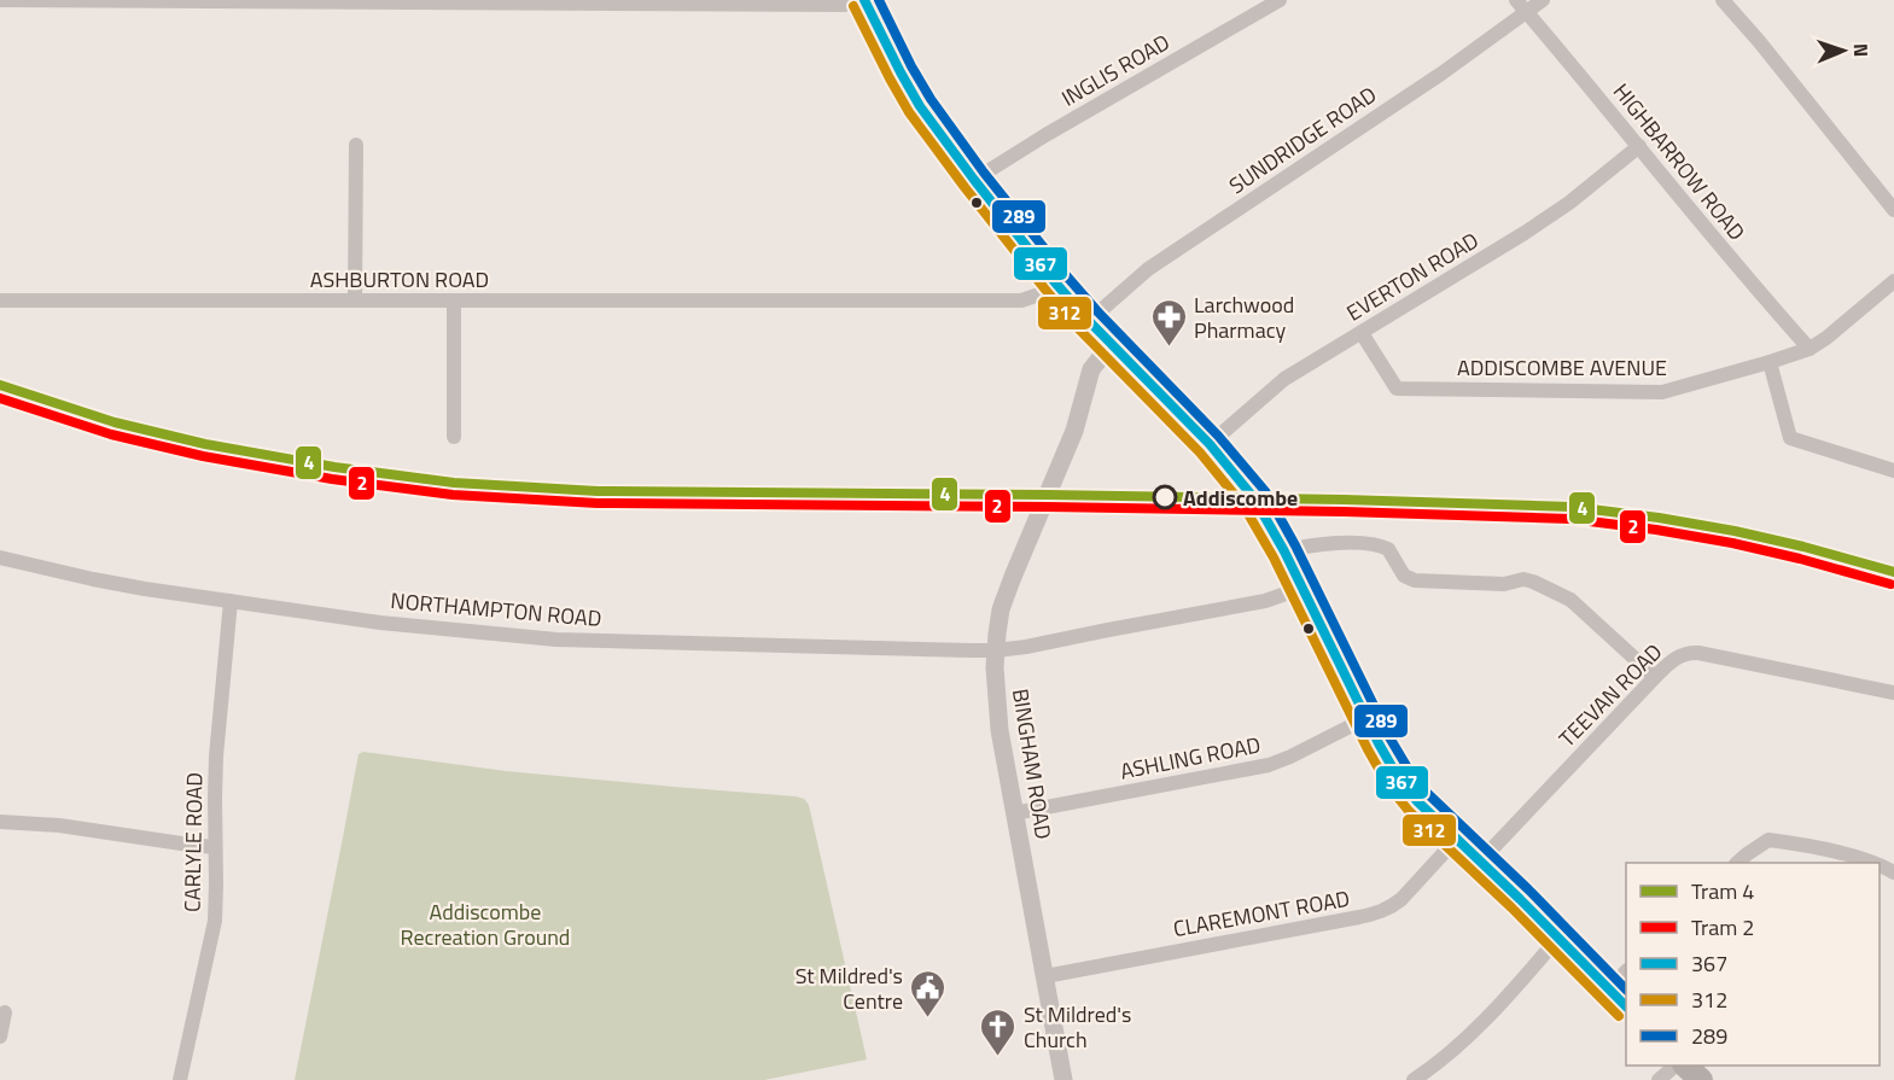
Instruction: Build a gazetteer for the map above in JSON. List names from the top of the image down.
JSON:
{
  "streets": {
    "street": [
      "INGLIS ROAD",
      "SUNDRIDGE ROAD",
      "HIGHBARROW ROAD",
      "EVERTON ROAD",
      "ASHBURTON ROAD",
      "ADDISCOMBE AVENUE",
      "NORTHAMPTON ROAD",
      "TEEVAN ROAD",
      "ASHLING ROAD",
      "BINGHAM ROAD",
      "CARLYLE ROAD",
      "CLAREMONT ROAD"
    ]
  },
  "crossings": [
    ["SUNDRIDGE ROAD", "HIGHBARROW ROAD"],
    ["HIGHBARROW ROAD", "EVERTON ROAD"],
    ["HIGHBARROW ROAD", "ADDISCOMBE AVENUE"],
    ["EVERTON ROAD", "ADDISCOMBE AVENUE"],
    ["NORTHAMPTON ROAD", "BINGHAM ROAD"],
    ["NORTHAMPTON ROAD", "CARLYLE ROAD"],
    ["ASHLING ROAD", "BINGHAM ROAD"],
    ["BINGHAM ROAD", "CLAREMONT ROAD"]
  ],
  "parks": ["Addiscombe Recreation Ground"],
  "places": {
    "pharmacy": ["Larchwood Pharmacy"],
    "other": ["Addiscombe"],
    "public building": ["St Mildred's Centre"],
    "church": ["St Mildred's Church"]
  },
  "lines": [
    "transit line 367",
    "transit line 289",
    "transit line 312",
    "tram line 4",
    "tram line 2"
  ],
  "legend": [
    "Tram 4",
    "Tram 2",
    "367",
    "312",
    "289"
  ],
  "north": "right"
}
